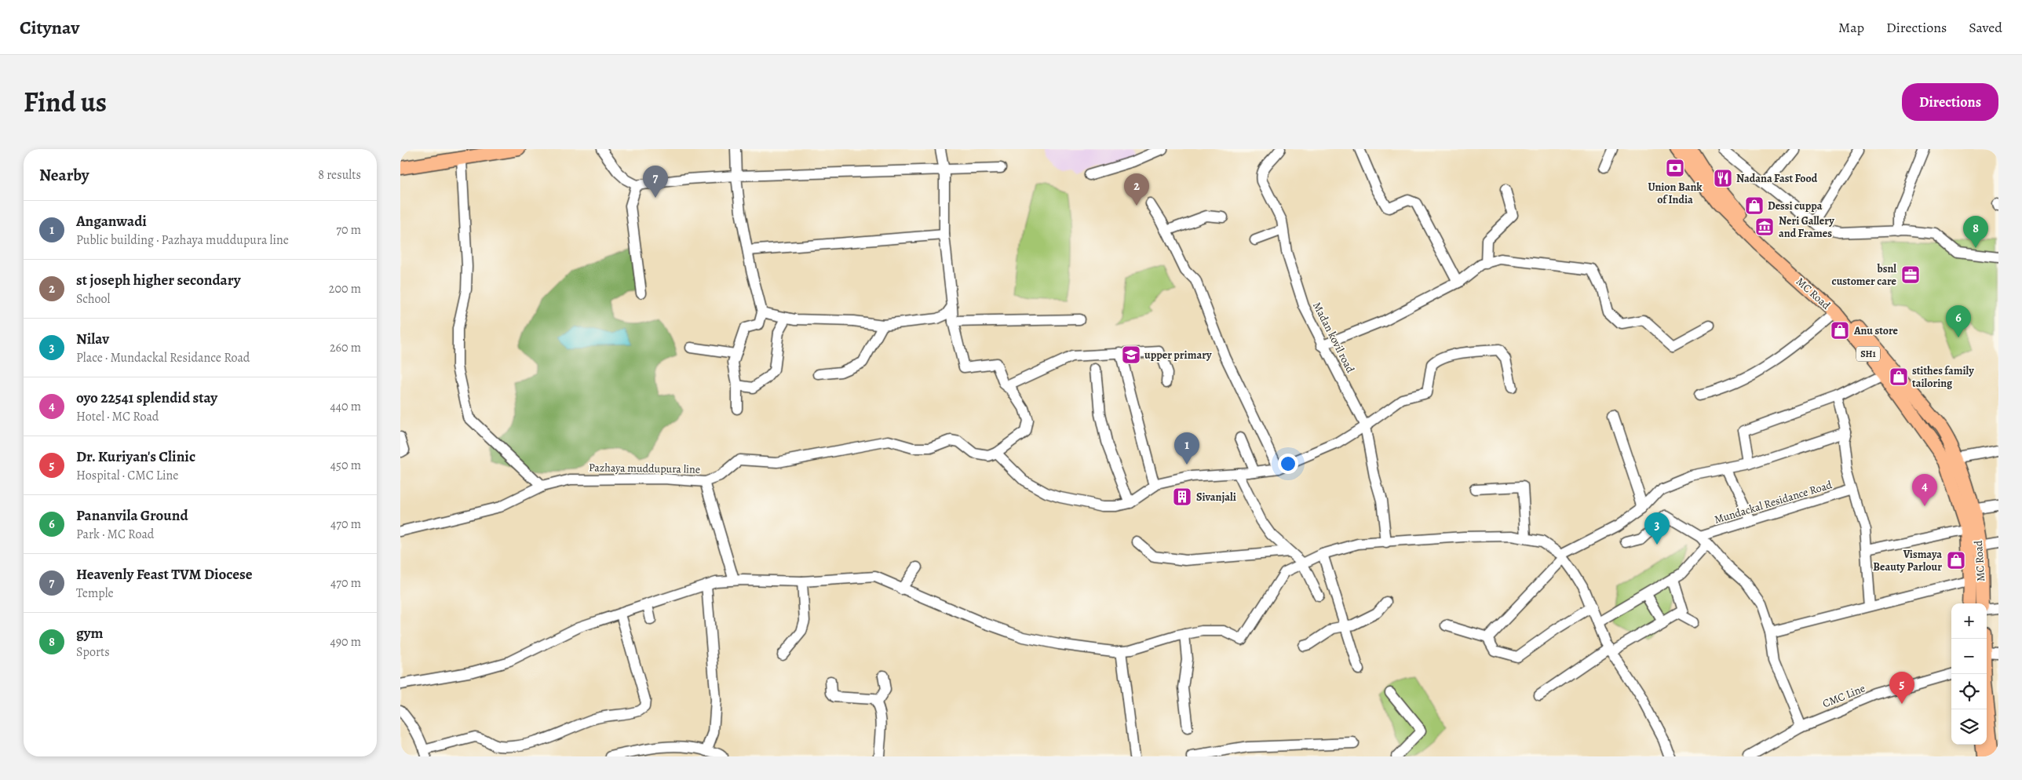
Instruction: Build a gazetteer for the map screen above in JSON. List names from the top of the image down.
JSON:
{
  "streets": {
    "main road": ["MC Road", "SH1"],
    "street": [
      "Madan kovil road",
      "Pazhaya muddupura line",
      "Mundackal Residance Road",
      "CMC Line"
    ]
  },
  "places": {
    "bank": ["Union Bank of India"],
    "restaurant": ["Nadana Fast Food"],
    "shop": [
      "Dessi cuppa",
      "Anu store",
      "stithes family tailoring",
      "Vismaya Beauty Parlour"
    ],
    "museum": ["Neri Gallery and Frames"],
    "office": ["bsnl customer care"],
    "school or university": ["upper primary"],
    "building": ["Sivanjali"]
  },
  "page": {
    "header": "Citynav",
    "nav": ["Map", "Directions", "Saved"],
    "title": "Find us",
    "buttons": "Directions",
    "heading": ["Nearby", "8 results"],
    "pins": [
      "7",
      "2",
      "8",
      "6",
      "1",
      "4",
      "3",
      "5"
    ],
    "list": [
      {
        "mark": "1",
        "name": "Anganwadi",
        "note": "Public building · Pazhaya muddupura line",
        "value": "70 m"
      },
      {
        "mark": "2",
        "name": "st joseph higher secondary",
        "note": "School",
        "value": "200 m"
      },
      {
        "mark": "3",
        "name": "Nilav",
        "note": "Place · Mundackal Residance Road",
        "value": "260 m"
      },
      {
        "mark": "4",
        "name": "oyo 22541 splendid stay",
        "note": "Hotel · MC Road",
        "value": "440 m"
      },
      {
        "mark": "5",
        "name": "Dr. Kuriyan's Clinic",
        "note": "Hospital · CMC Line",
        "value": "450 m"
      },
      {
        "mark": "6",
        "name": "Pananvila Ground",
        "note": "Park · MC Road",
        "value": "470 m"
      },
      {
        "mark": "7",
        "name": "Heavenly Feast TVM Diocese",
        "note": "Temple",
        "value": "470 m"
      },
      {
        "mark": "8",
        "name": "gym",
        "note": "Sports",
        "value": "490 m"
      }
    ],
    "map_buttons": ["+", "−"]
  }
}
